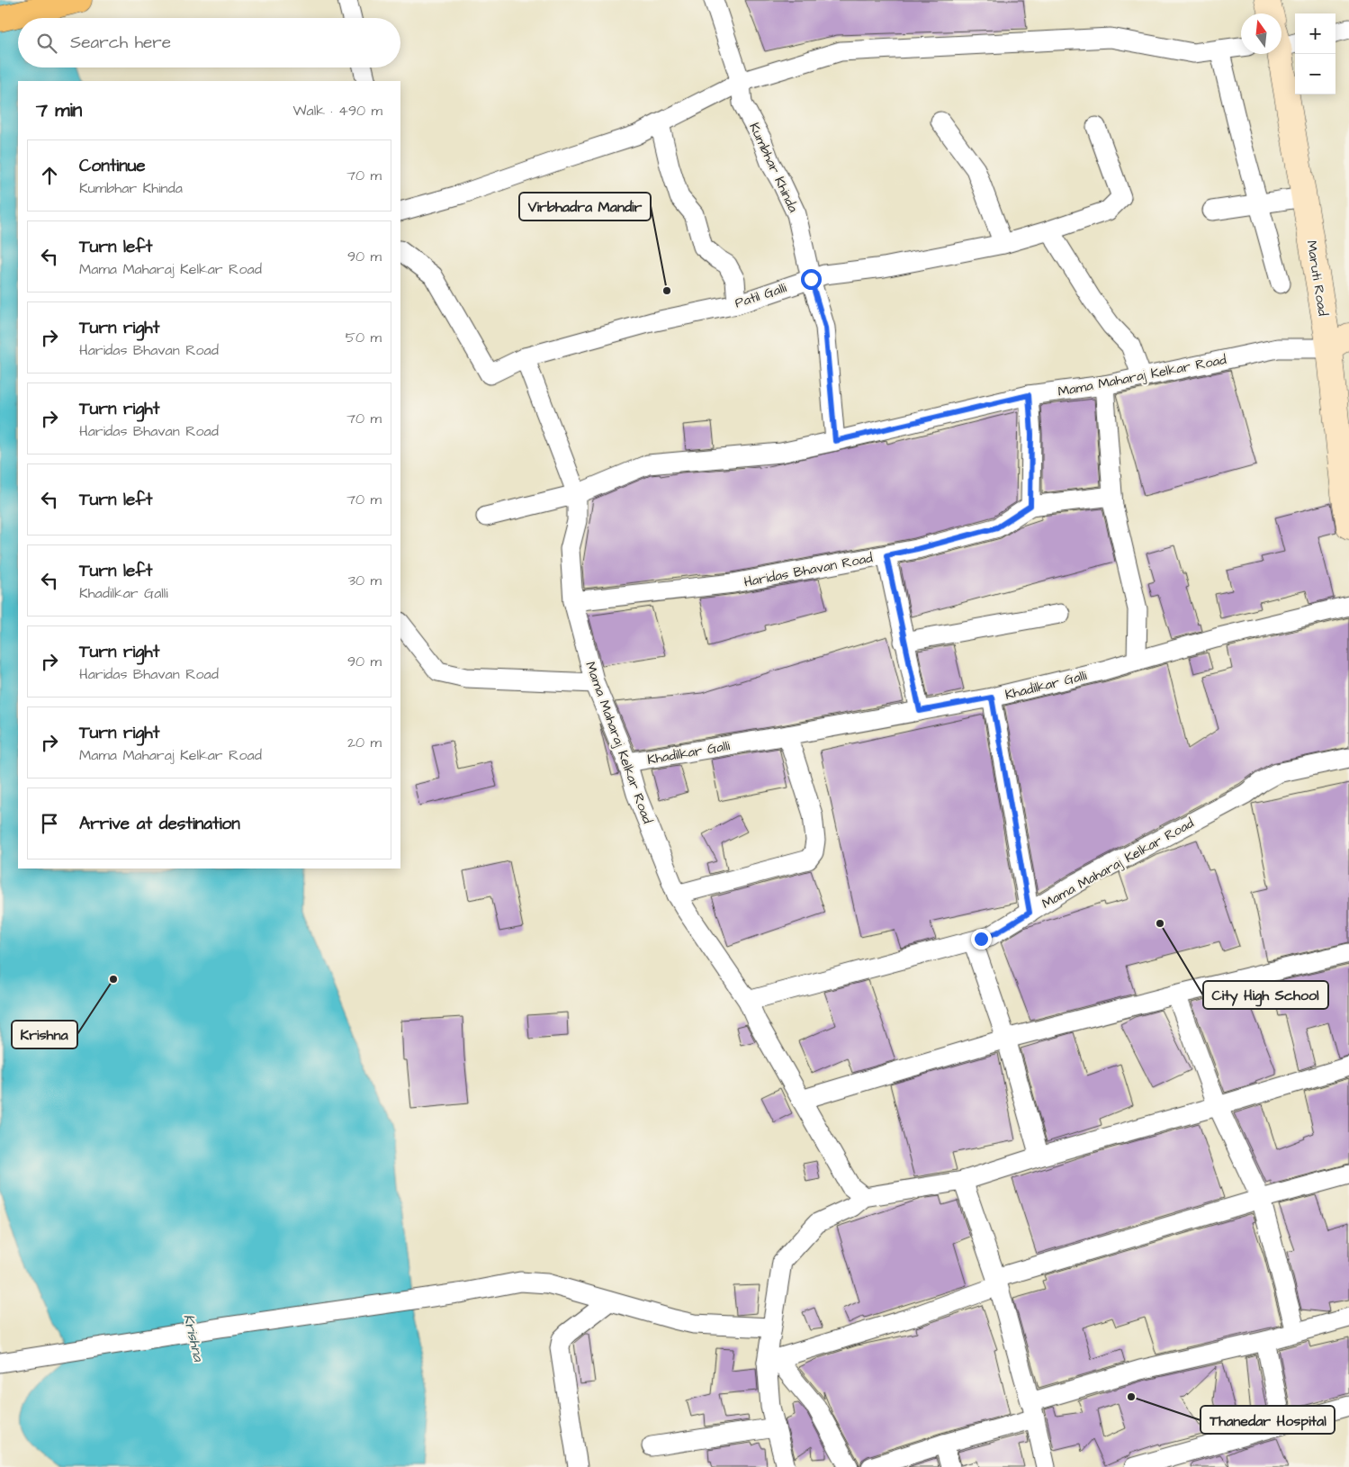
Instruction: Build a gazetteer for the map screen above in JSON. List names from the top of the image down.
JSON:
{
  "streets": {
    "street": [
      "Kumbhar Khinda",
      "Maruti Road",
      "Patil Galli",
      "Mama Maharaj Kelkar Road",
      "Haridas Bhavan Road",
      "Khadilkar Galli"
    ]
  },
  "crossings": [
    ["Kumbhar Khinda", "Patil Galli"],
    ["Kumbhar Khinda", "Mama Maharaj Kelkar Road"],
    ["Maruti Road", "Mama Maharaj Kelkar Road"],
    ["Mama Maharaj Kelkar Road", "Haridas Bhavan Road"],
    ["Mama Maharaj Kelkar Road", "Khadilkar Galli"]
  ],
  "water": ["Krishna"],
  "places": [
    "Virbhadra Mandir",
    "City High School",
    "Krishna",
    "Thanedar Hospital"
  ],
  "north": "top",
  "page": {
    "map_buttons": ["+", "−"],
    "search": "Search here",
    "heading": ["7 min", "Walk · 490 m"],
    "list": [
      ["Continue", "Kumbhar Khinda", "70 m"],
      ["Turn left", "Mama Maharaj Kelkar Road", "90 m"],
      ["Turn right", "Haridas Bhavan Road", "50 m"],
      ["Turn right", "Haridas Bhavan Road", "70 m"],
      ["Turn left", "70 m"],
      ["Turn left", "Khadilkar Galli", "30 m"],
      ["Turn right", "Haridas Bhavan Road", "90 m"],
      ["Turn right", "Mama Maharaj Kelkar Road", "20 m"],
      "Arrive at destination"
    ]
  }
}
